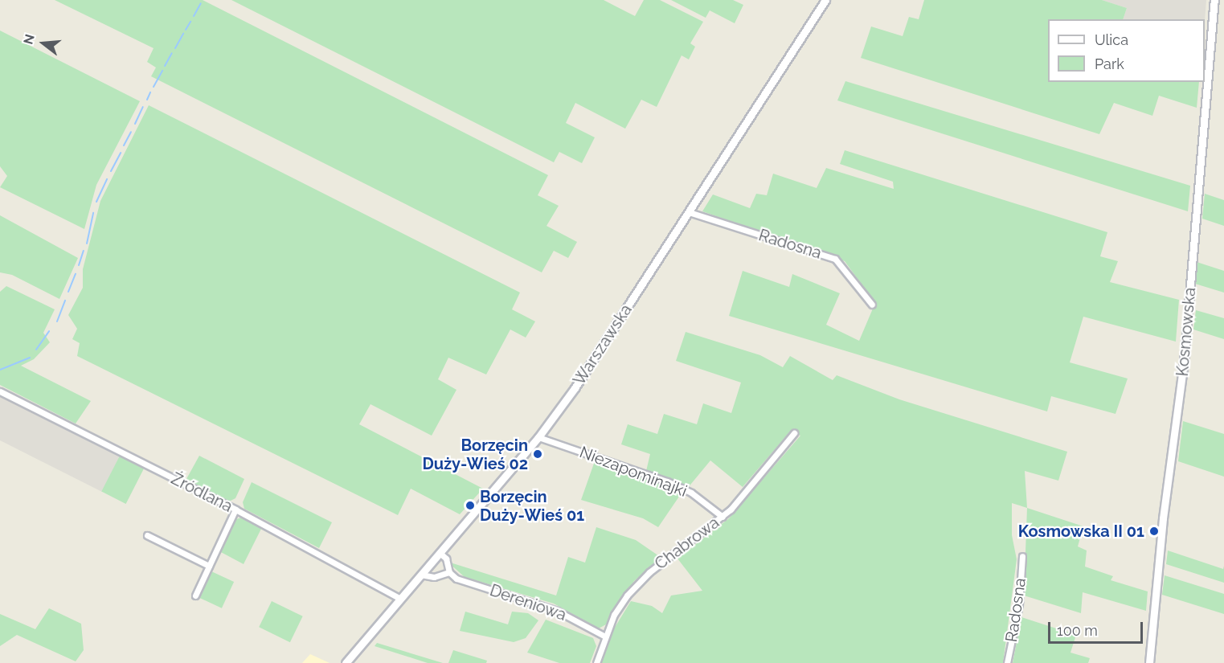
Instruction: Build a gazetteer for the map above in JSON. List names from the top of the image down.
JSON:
{
  "streets": {
    "main road": ["Kosmowska", "Warszawska"],
    "street": [
      "Radosna",
      "Niezapominajki",
      "Źródlana",
      "Chabrowa",
      "Dereniowa"
    ]
  },
  "crossings": [
    ["Radosna", "Warszawska"],
    ["Warszawska", "Niezapominajki"],
    ["Warszawska", "Źródlana"],
    ["Niezapominajki", "Chabrowa"],
    ["Chabrowa", "Dereniowa"]
  ],
  "places": ["Borzęcin Duży-Wieś 02", "Borzęcin Duży-Wieś 01", "Kosmowska II 01"],
  "legend": ["Ulica", "Park"],
  "scale_bar": "100 m",
  "north": "left"
}
